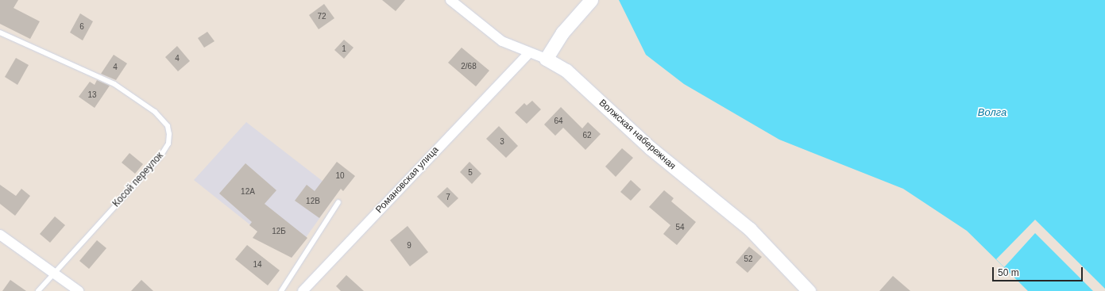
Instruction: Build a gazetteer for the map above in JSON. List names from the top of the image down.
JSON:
{
  "streets": {
    "street": ["Волжская набережная", "Романовская улица"],
    "lane": ["Косой переулок"]
  },
  "crossings": [
    ["Волжская набережная", "Романовская улица"]
  ],
  "water": ["Волга"],
  "house_numbers": [
    "72",
    "6",
    "1",
    "4",
    "2/68",
    "4",
    "13",
    "64",
    "62",
    "3",
    "5",
    "10",
    "12А",
    "7",
    "12В",
    "54",
    "12Б",
    "9",
    "52",
    "14"
  ],
  "scale_bar": "50 m"
}
